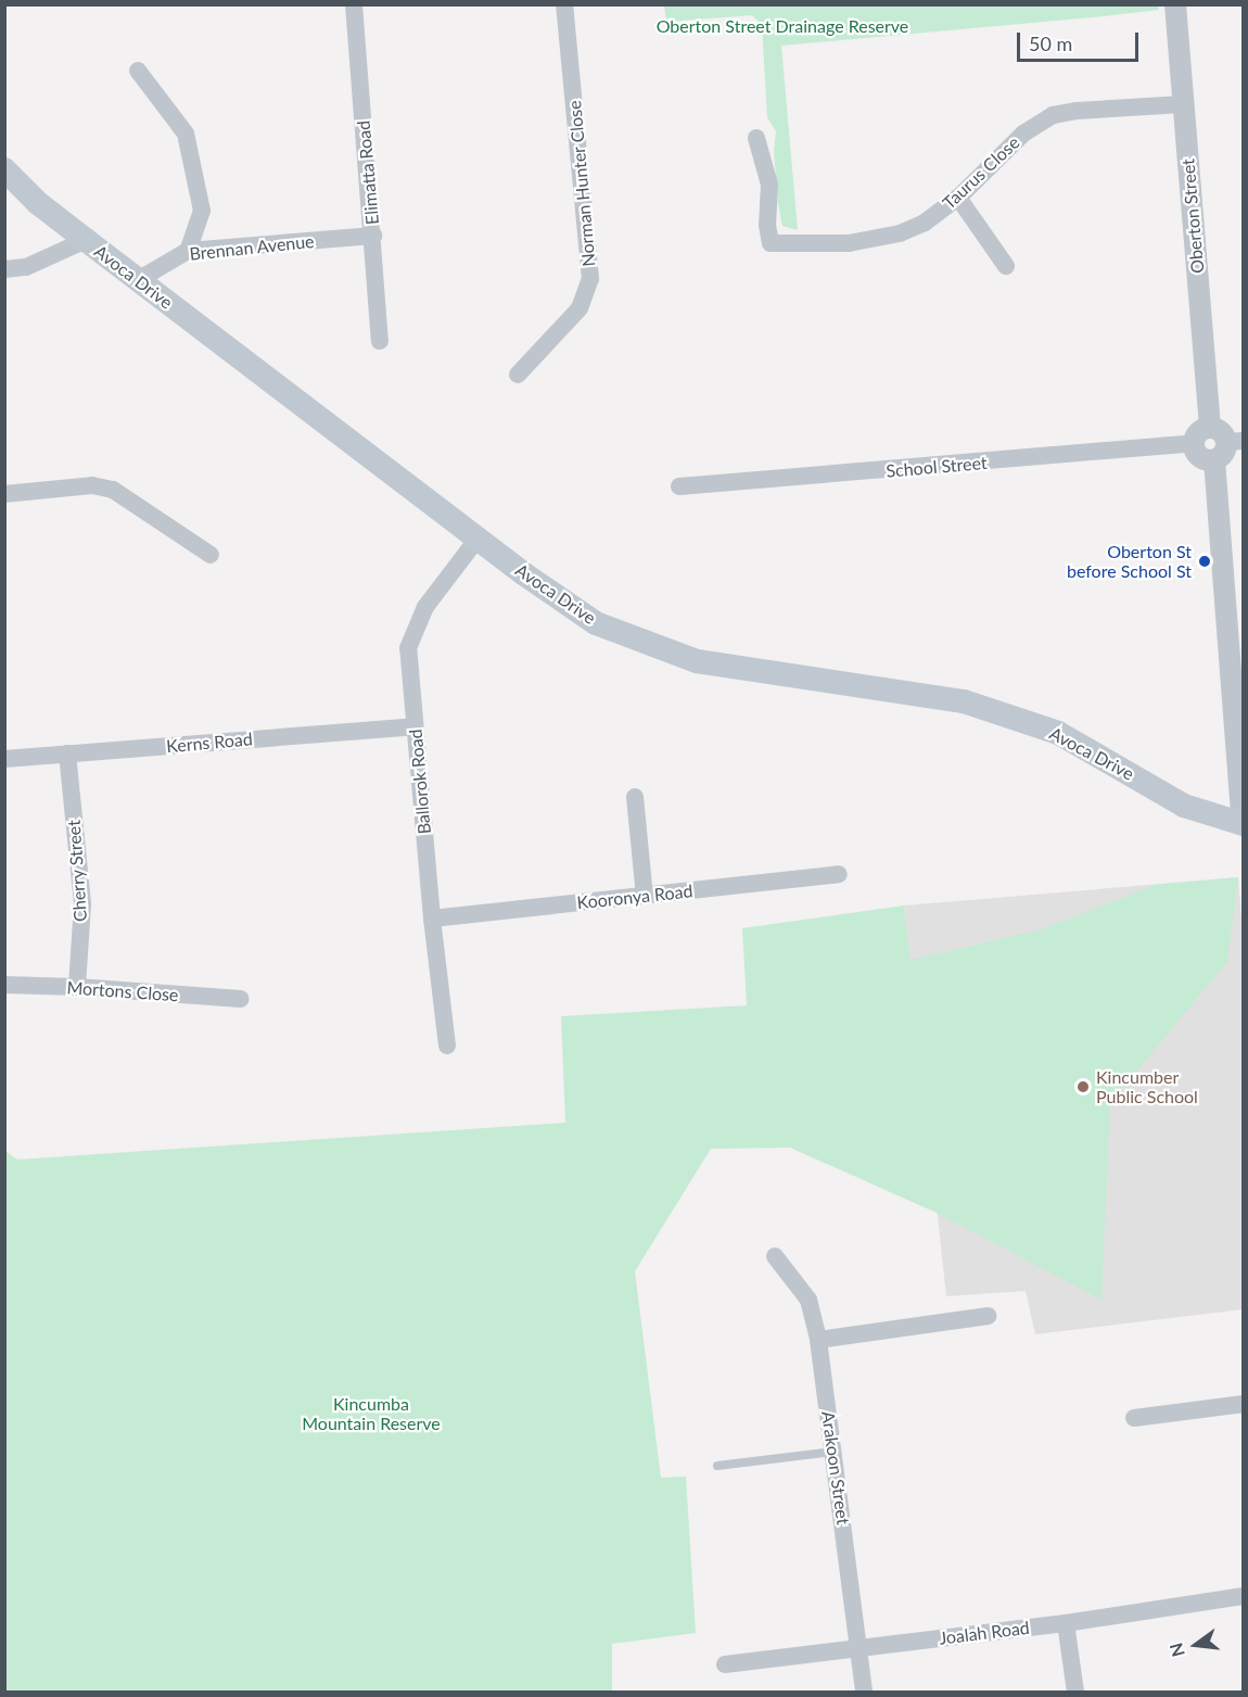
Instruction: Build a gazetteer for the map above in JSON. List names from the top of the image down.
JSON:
{
  "streets": {
    "main road": ["Avoca Drive"],
    "street": [
      "Elimatta Road",
      "Taurus Close",
      "Norman Hunter Close",
      "Oberton Street",
      "Brennan Avenue",
      "School Street",
      "Kerns Road",
      "Ballorok Road",
      "Cherry Street",
      "Kooronya Road",
      "Mortons Close",
      "Arakoon Street",
      "Joalah Road"
    ]
  },
  "crossings": [
    ["Elimatta Road", "Brennan Avenue"],
    ["Taurus Close", "Oberton Street"],
    ["Oberton Street", "Avoca Drive"],
    ["Brennan Avenue", "Avoca Drive"],
    ["Avoca Drive", "Ballorok Road"],
    ["Kerns Road", "Ballorok Road"],
    ["Kerns Road", "Cherry Street"],
    ["Ballorok Road", "Kooronya Road"],
    ["Cherry Street", "Mortons Close"],
    ["Arakoon Street", "Joalah Road"]
  ],
  "parks": ["Oberton Street Drainage Reserve", "Kincumba Mountain Reserve"],
  "places": ["Oberton St before School St", "Kincumber Public School"],
  "scale_bar": "50 m",
  "north": "left"
}
